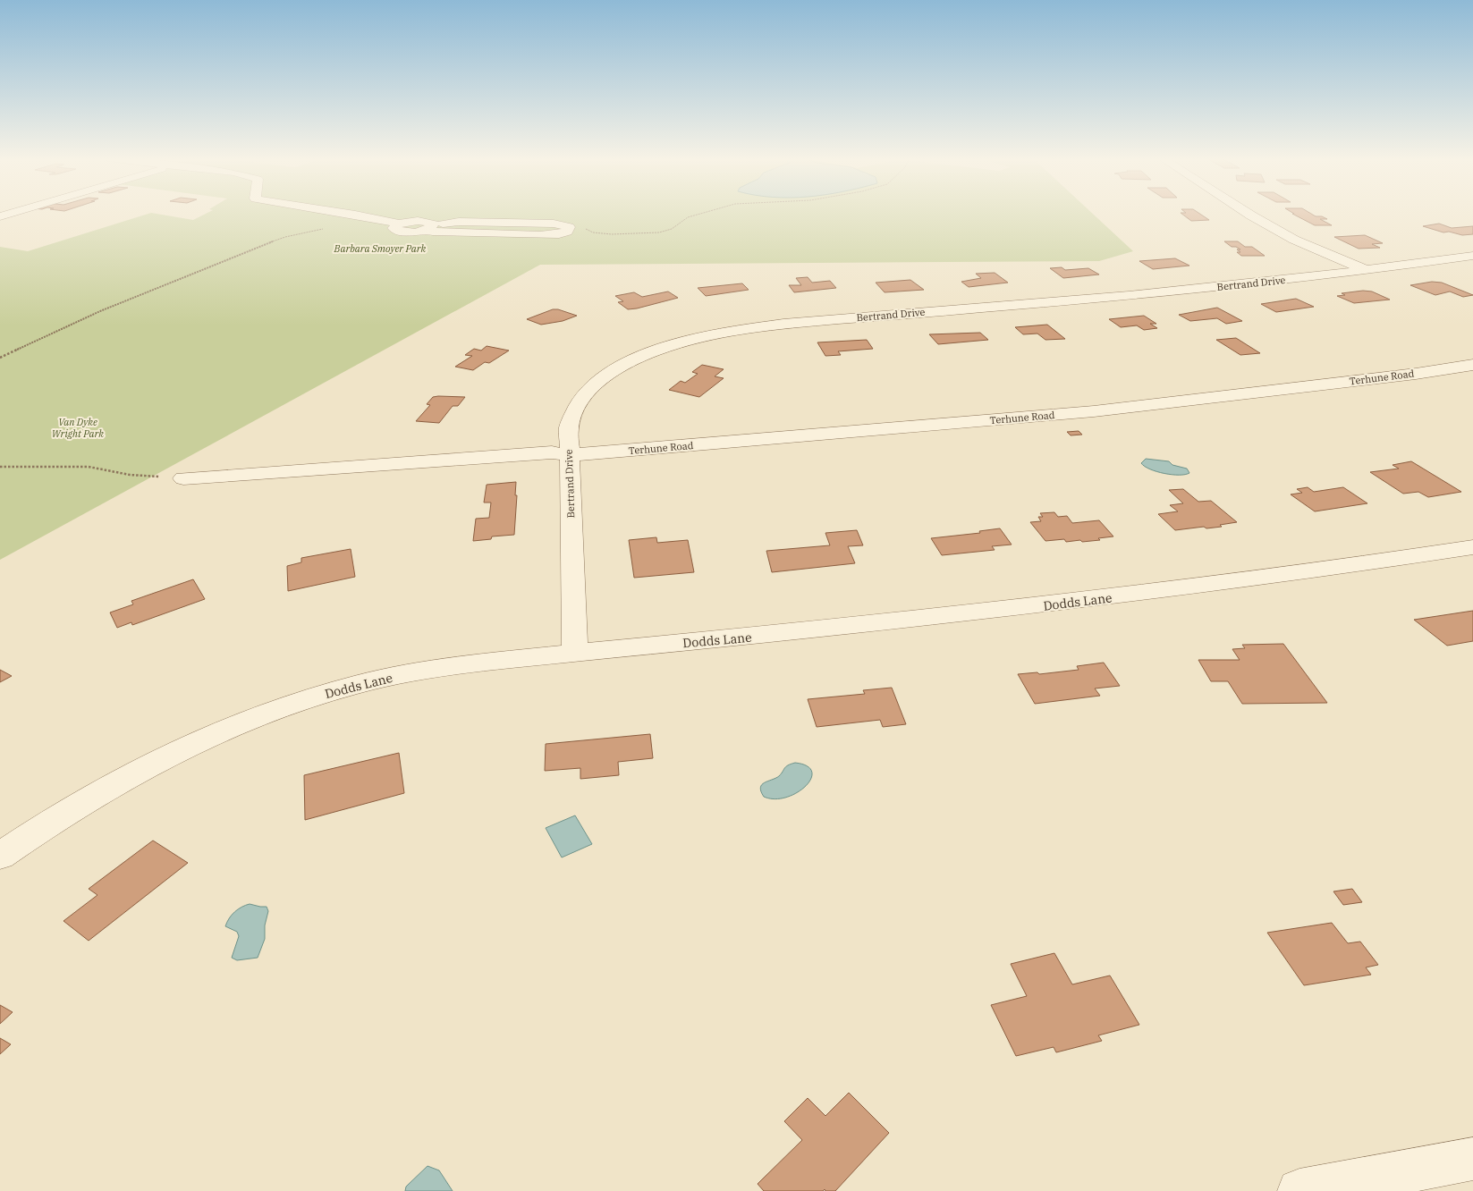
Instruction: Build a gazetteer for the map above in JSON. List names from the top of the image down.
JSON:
{
  "streets": {
    "street": ["Bertrand Drive", "Terhune Road", "Dodds Lane"]
  },
  "crossings": [
    ["Bertrand Drive", "Terhune Road"],
    ["Bertrand Drive", "Dodds Lane"]
  ],
  "parks": ["Barbara Smoyer Park", "Van Dyke Wright Park"]
}
